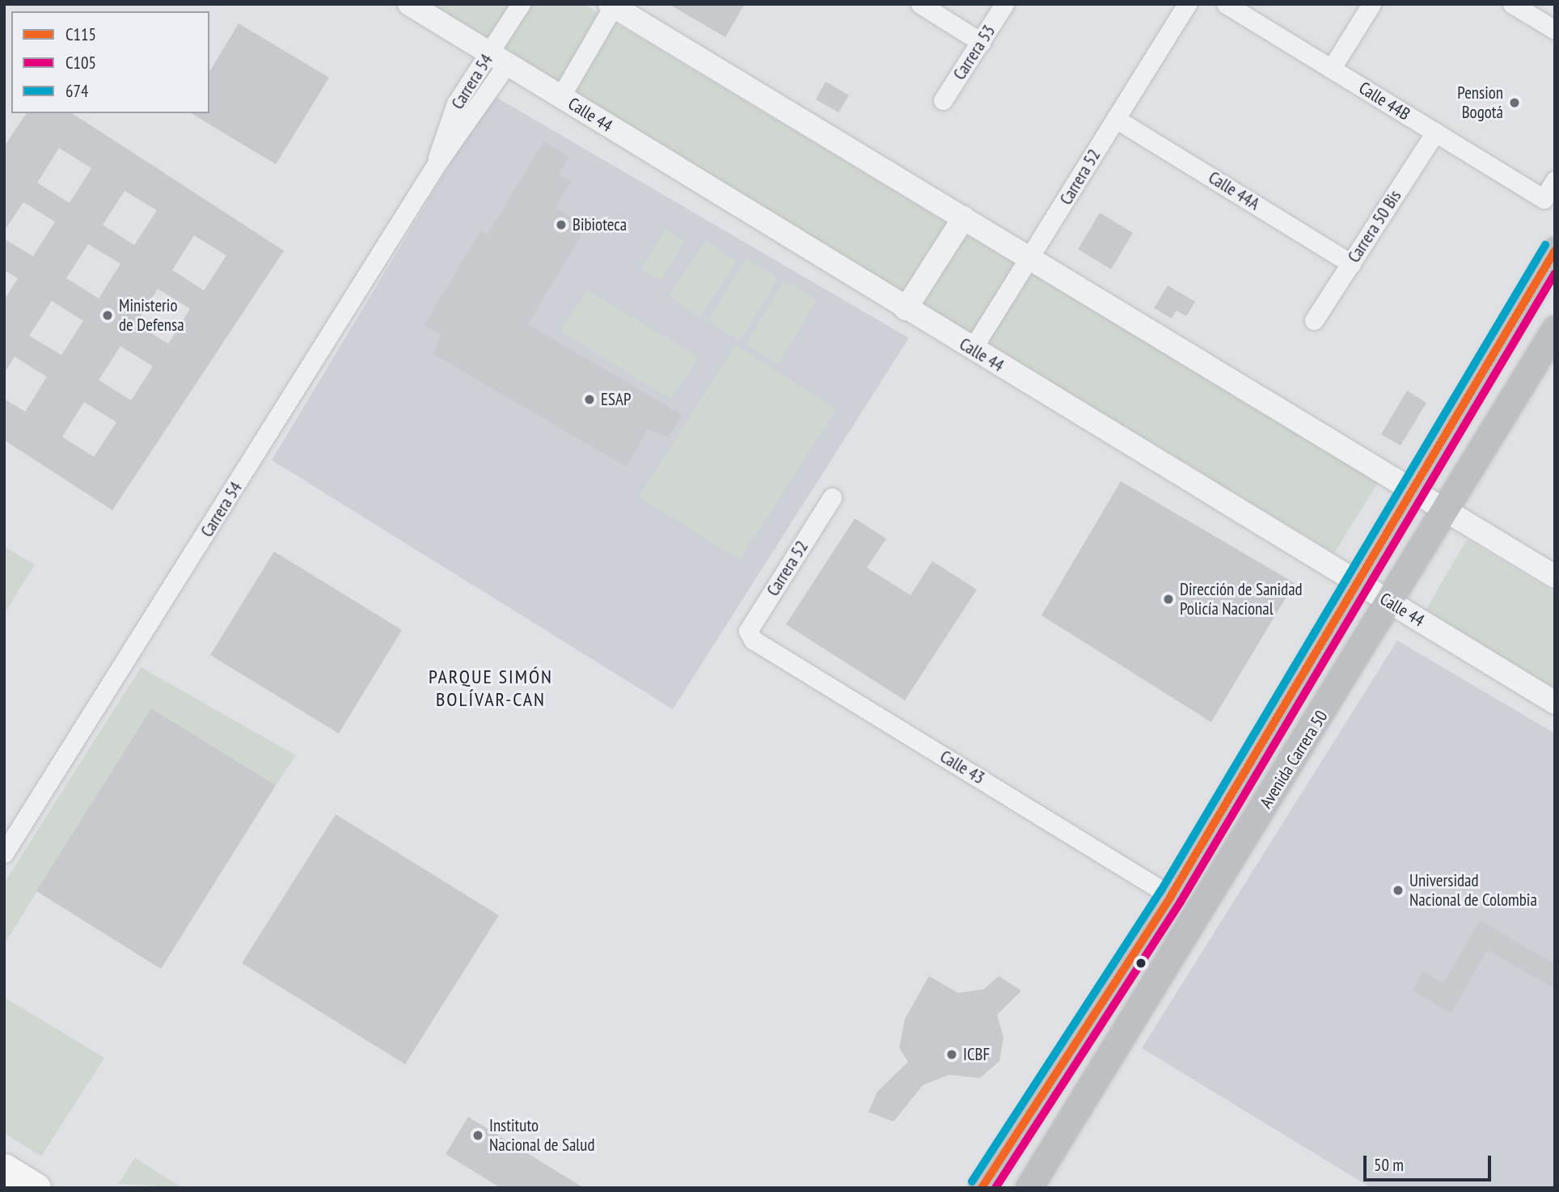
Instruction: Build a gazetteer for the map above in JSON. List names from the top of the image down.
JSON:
{
  "streets": {
    "main road": ["Avenida Carrera 50"],
    "street": [
      "Carrera 53",
      "Carrera 54",
      "Calle 44B",
      "Calle 44",
      "Carrera 52",
      "Calle 44A",
      "Carrera 50 Bis",
      "Calle 43"
    ]
  },
  "crossings": [
    ["Carrera 54", "Calle 44"],
    ["Calle 44B", "Carrera 50 Bis"],
    ["Calle 44", "Carrera 52"],
    ["Calle 44", "Avenida Carrera 50"],
    ["Carrera 52", "Calle 44A"],
    ["Carrera 52", "Calle 43"],
    ["Calle 44A", "Carrera 50 Bis"],
    ["Avenida Carrera 50", "Calle 43"]
  ],
  "districts": ["PARQUE SIMÓN BOLÍVAR-CAN"],
  "places": [
    "Pension Bogotá",
    "Bibioteca",
    "Ministerio de Defensa",
    "ESAP",
    "Dirección de Sanidad Policía Nacional",
    "Universidad Nacional de Colombia",
    "ICBF",
    "Instituto Nacional de Salud"
  ],
  "lines": ["transit line 674", "transit line C115", "transit line C105"],
  "legend": ["C115", "C105", "674"],
  "scale_bar": "50 m"
}
